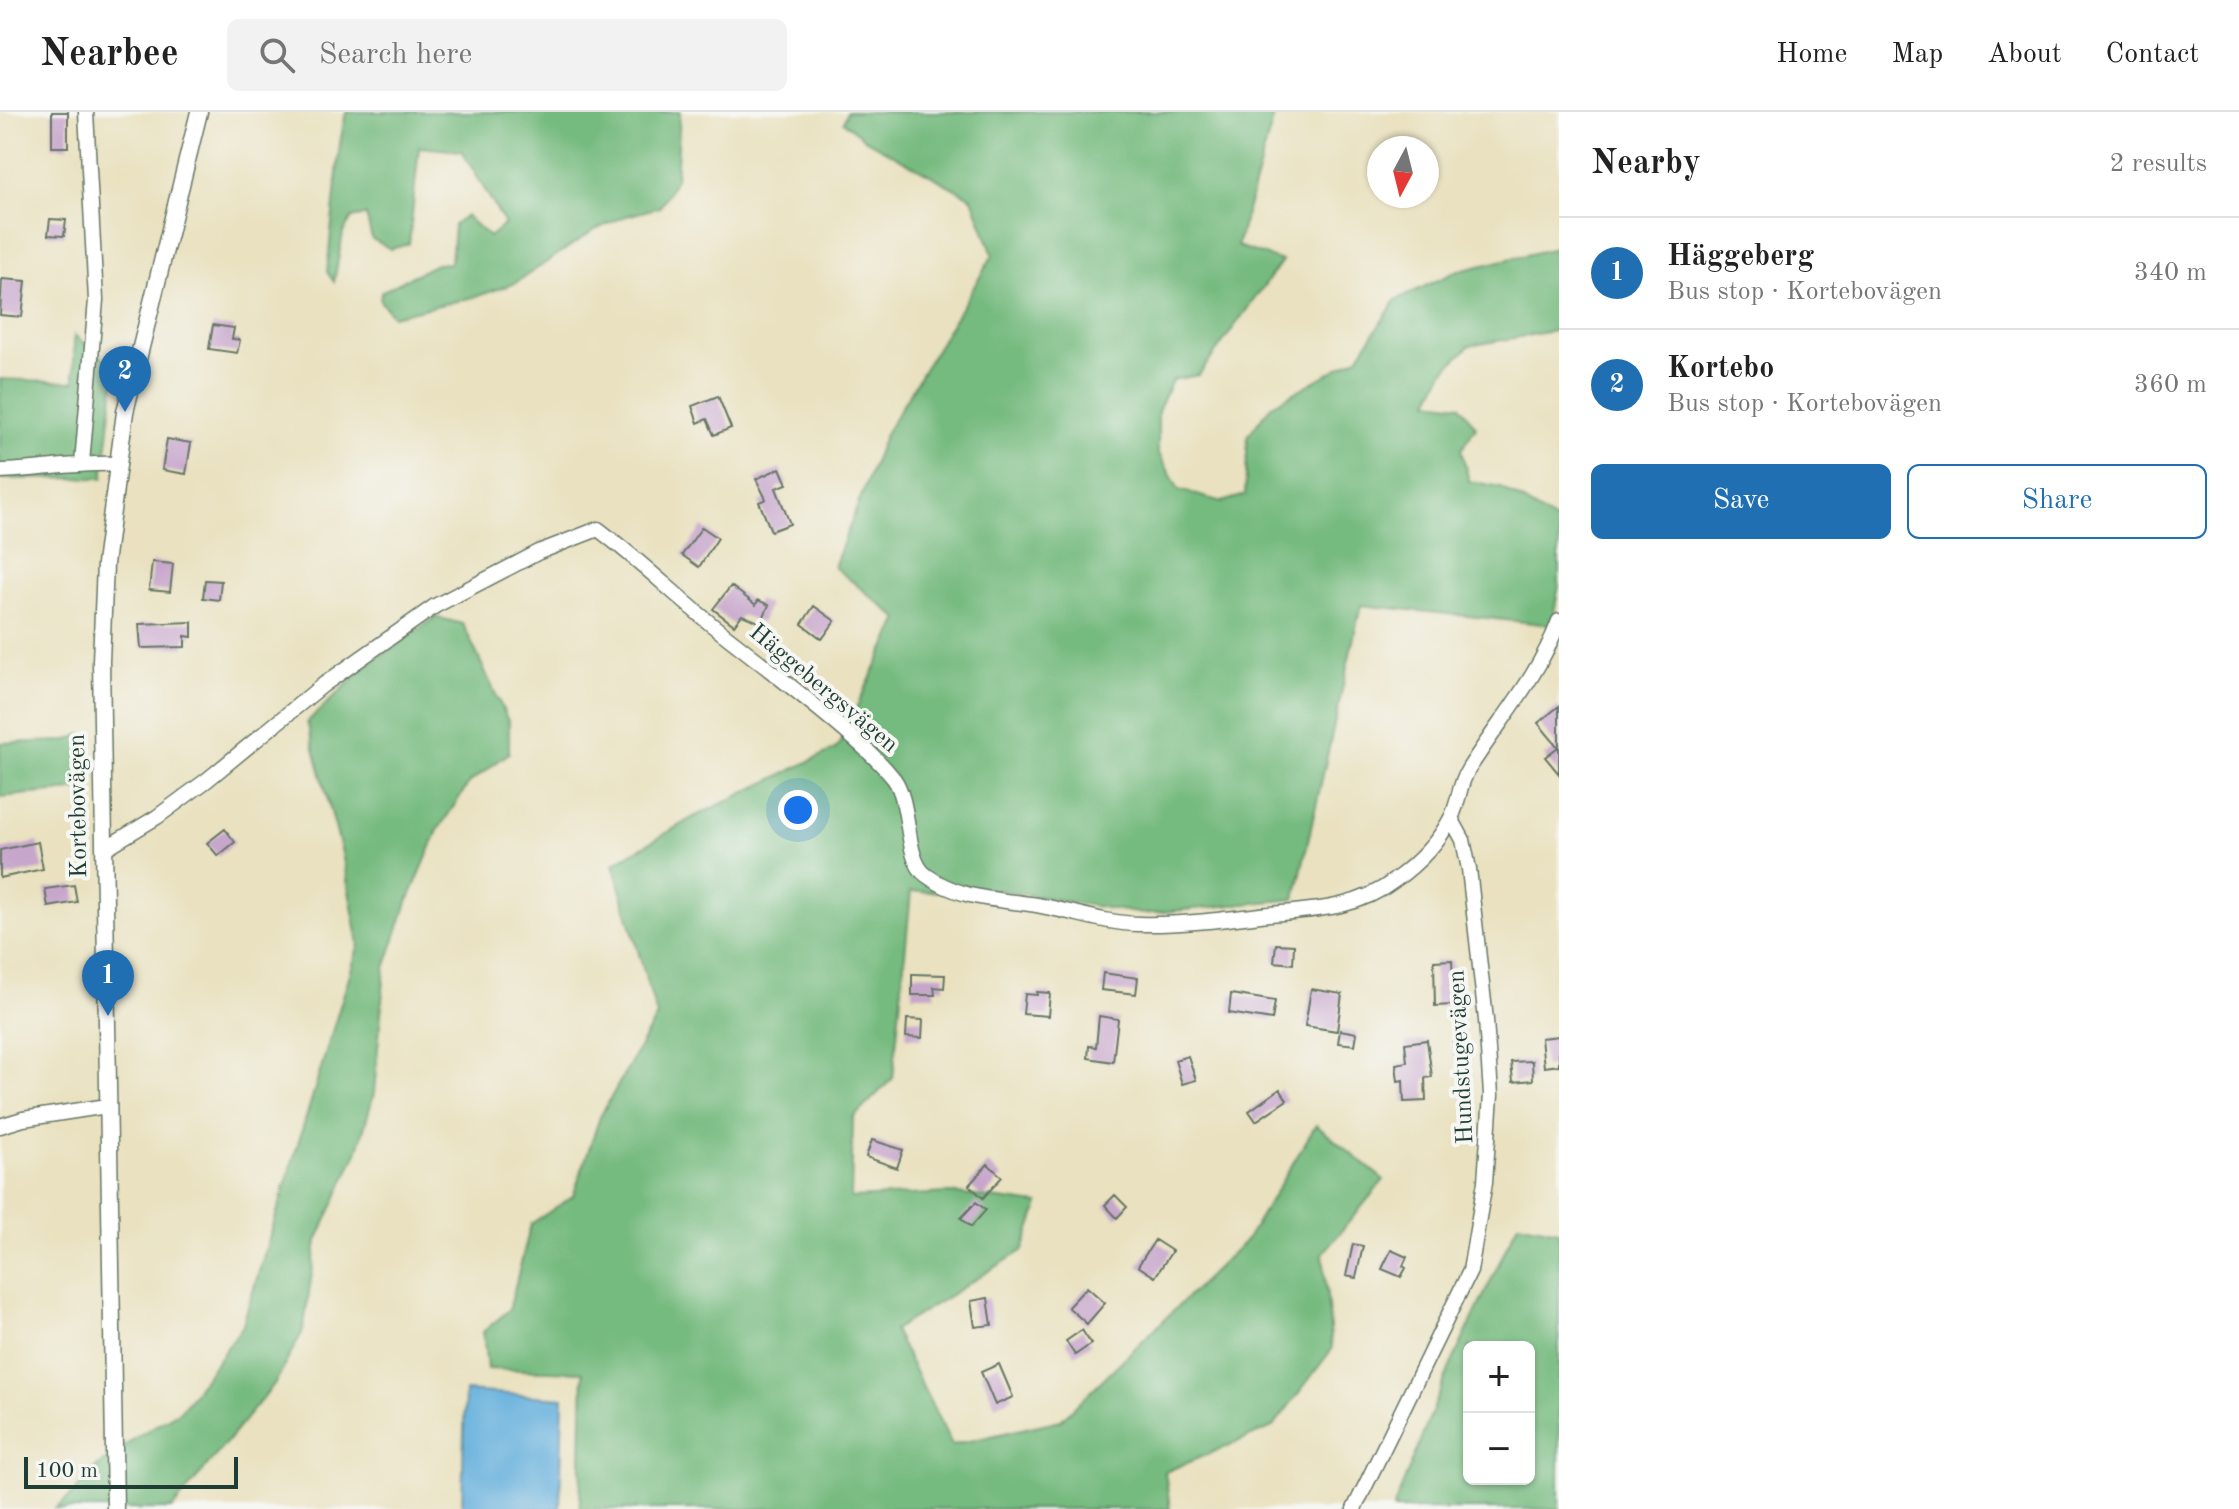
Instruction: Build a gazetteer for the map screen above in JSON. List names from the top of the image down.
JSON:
{
  "streets": {
    "street": ["Häggebergsvägen", "Kortebovägen", "Hundstugevägen"]
  },
  "crossings": [
    ["Häggebergsvägen", "Kortebovägen"],
    ["Häggebergsvägen", "Hundstugevägen"]
  ],
  "scale_bar": "100 m",
  "north": "bottom",
  "page": {
    "header": "Nearbee",
    "search": "Search here",
    "nav": [
      "Home",
      "Map",
      "About",
      "Contact"
    ],
    "heading": ["Nearby", "2 results"],
    "list": [
      {
        "mark": "1",
        "name": "Häggeberg",
        "note": "Bus stop · Kortebovägen",
        "value": "340 m"
      },
      {
        "mark": "2",
        "name": "Kortebo",
        "note": "Bus stop · Kortebovägen",
        "value": "360 m"
      }
    ],
    "pins": ["2", "1"],
    "buttons": ["Save", "Share"],
    "map_buttons": ["+", "−"],
    "scale": "100 m"
  }
}
